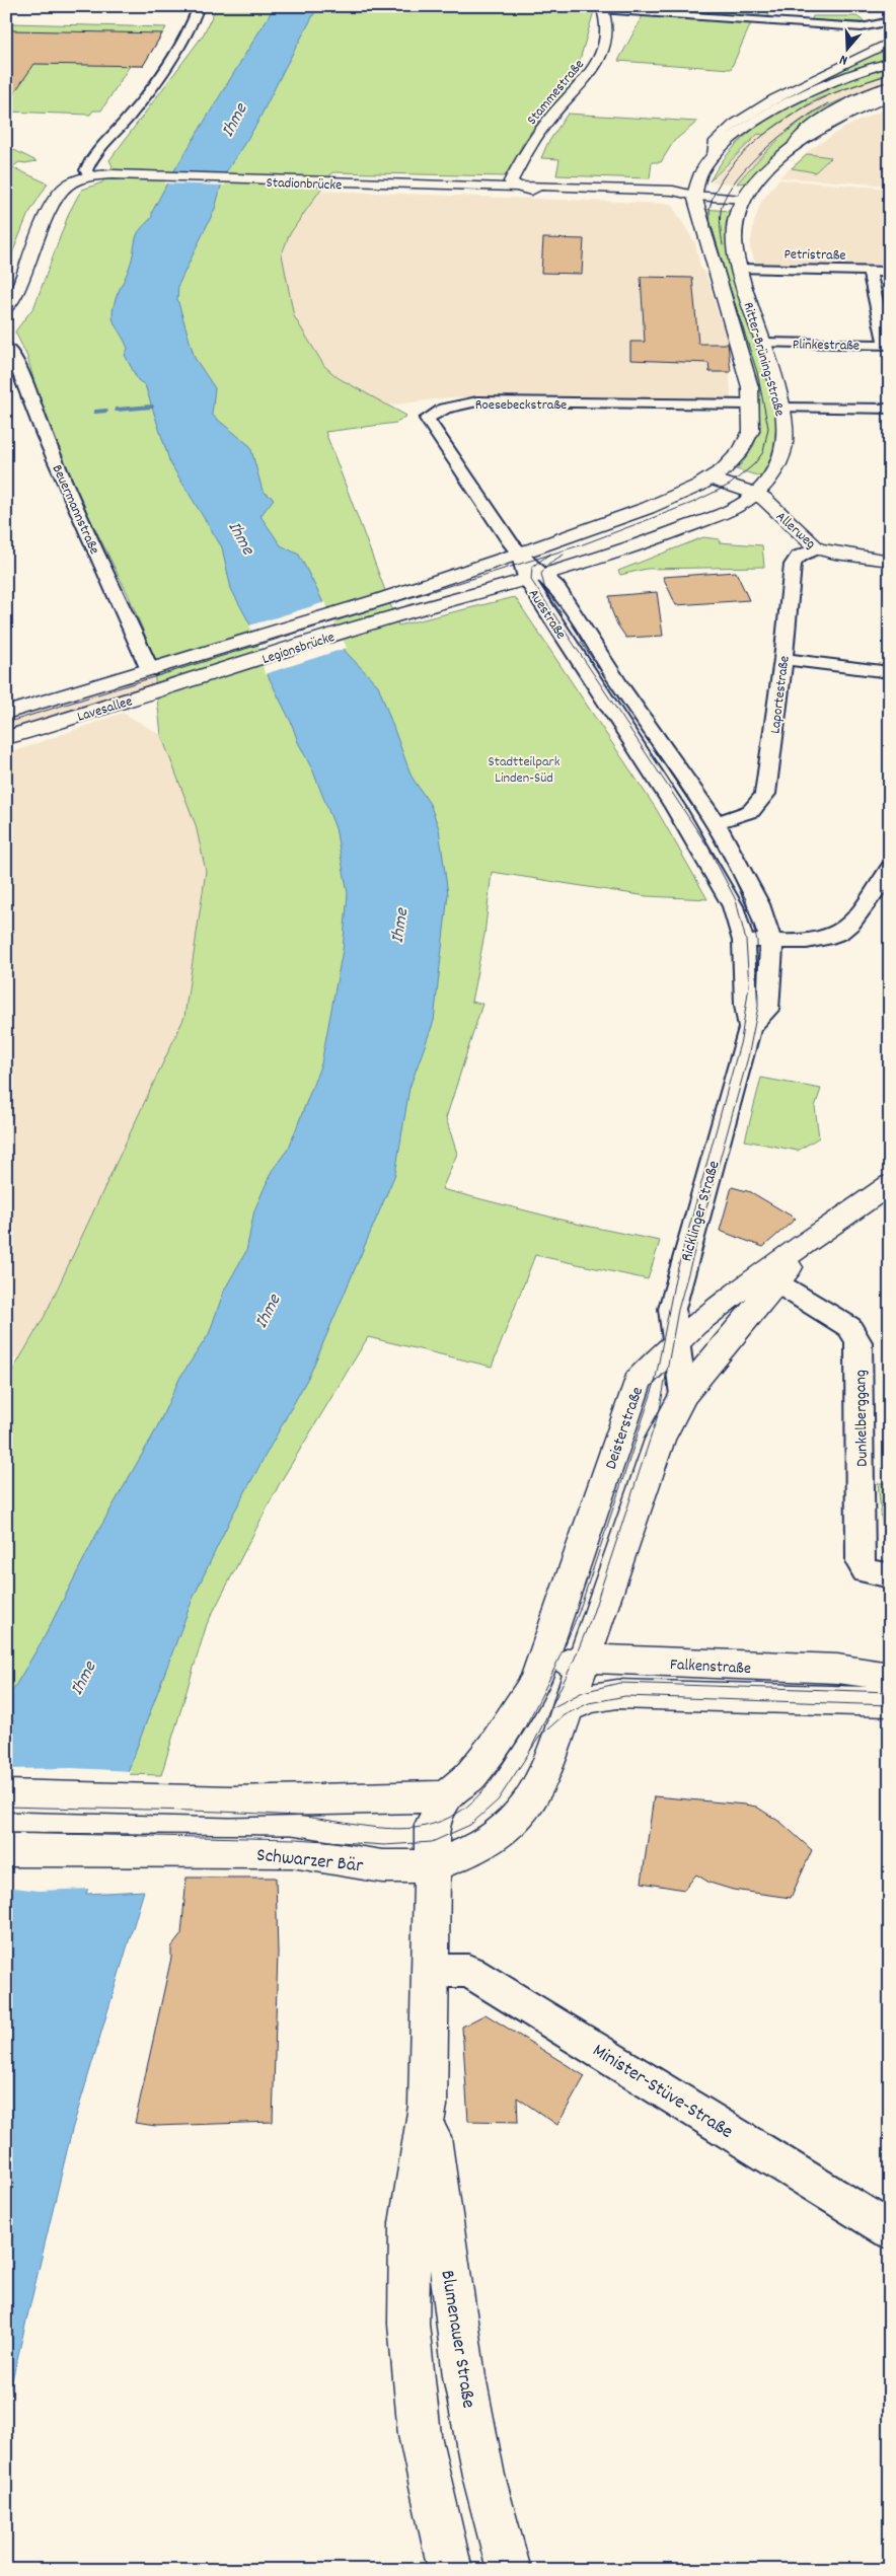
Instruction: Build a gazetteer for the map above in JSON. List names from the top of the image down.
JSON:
{
  "streets": {
    "street": [
      "Stammestraße",
      "Stadionbrücke",
      "Petristraße",
      "Plinkestraße",
      "Ritter-Brüning-Straße",
      "Roesebeckstraße",
      "Beuermannstraße",
      "Allerweg",
      "Auestraße",
      "Legionsbrücke",
      "Laportestraße",
      "Lavesallee",
      "Ricklinger Straße",
      "Dunkelberggang",
      "Deisterstraße",
      "Falkenstraße",
      "Schwarzer Bär",
      "Minister-Stüve-Straße",
      "Blumenauer Straße"
    ]
  },
  "crossings": [
    ["Stammestraße", "Stadionbrücke"],
    ["Stadionbrücke", "Ritter-Brüning-Straße"],
    ["Petristraße", "Ritter-Brüning-Straße"],
    ["Plinkestraße", "Ritter-Brüning-Straße"],
    ["Ritter-Brüning-Straße", "Roesebeckstraße"],
    ["Ritter-Brüning-Straße", "Allerweg"],
    ["Ritter-Brüning-Straße", "Auestraße"],
    ["Ritter-Brüning-Straße", "Legionsbrücke"],
    ["Roesebeckstraße", "Auestraße"],
    ["Roesebeckstraße", "Legionsbrücke"],
    ["Beuermannstraße", "Lavesallee"],
    ["Allerweg", "Laportestraße"],
    ["Auestraße", "Legionsbrücke"],
    ["Auestraße", "Laportestraße"],
    ["Auestraße", "Ricklinger Straße"],
    ["Legionsbrücke", "Lavesallee"],
    ["Ricklinger Straße", "Deisterstraße"],
    ["Dunkelberggang", "Deisterstraße"],
    ["Deisterstraße", "Falkenstraße"],
    ["Deisterstraße", "Schwarzer Bär"],
    ["Falkenstraße", "Schwarzer Bär"],
    ["Schwarzer Bär", "Blumenauer Straße"],
    ["Minister-Stüve-Straße", "Blumenauer Straße"]
  ],
  "water": ["Ihme"],
  "parks": ["Stadtteilpark Linden-Süd"],
  "north": "bottom"
}
